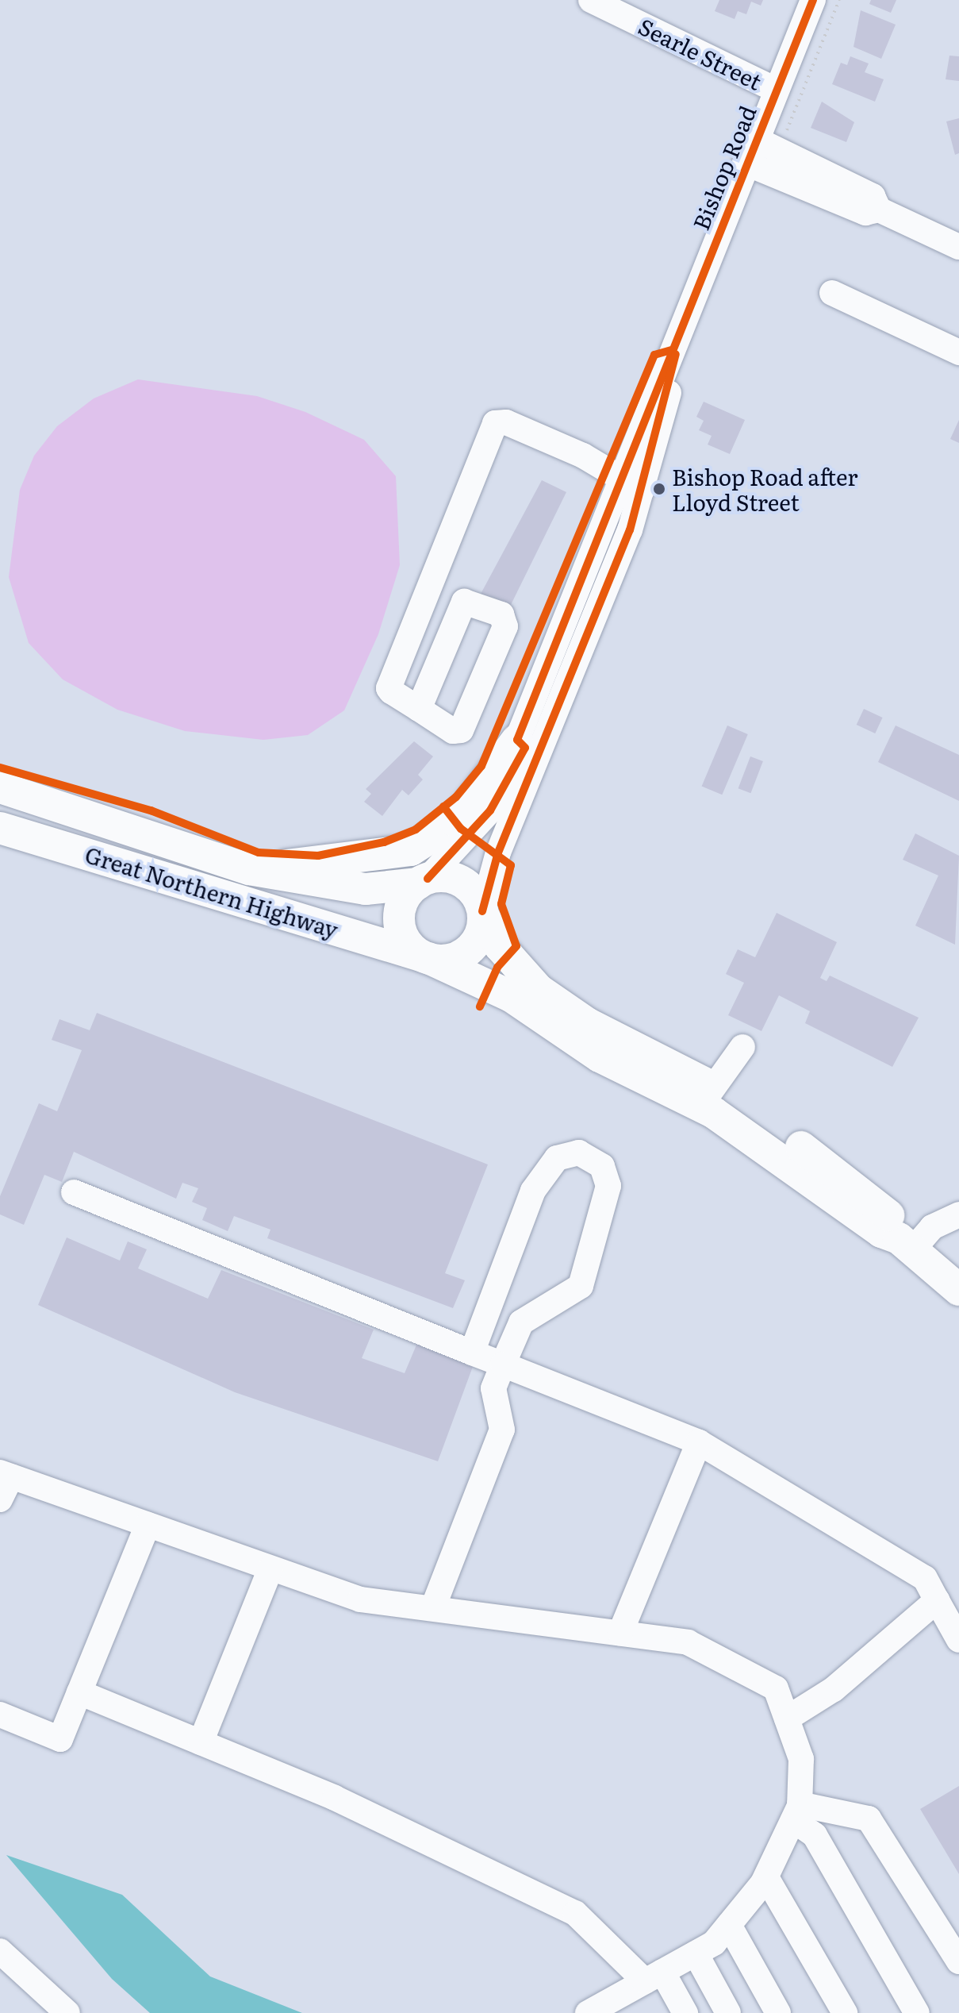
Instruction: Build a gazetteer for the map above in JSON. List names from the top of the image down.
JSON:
{
  "streets": {
    "main road": ["Great Northern Highway"],
    "street": ["Searle Street", "Bishop Road"]
  },
  "crossings": [
    ["Searle Street", "Bishop Road"],
    ["Bishop Road", "Great Northern Highway"]
  ],
  "places": ["Bishop Road after Lloyd Street"]
}
